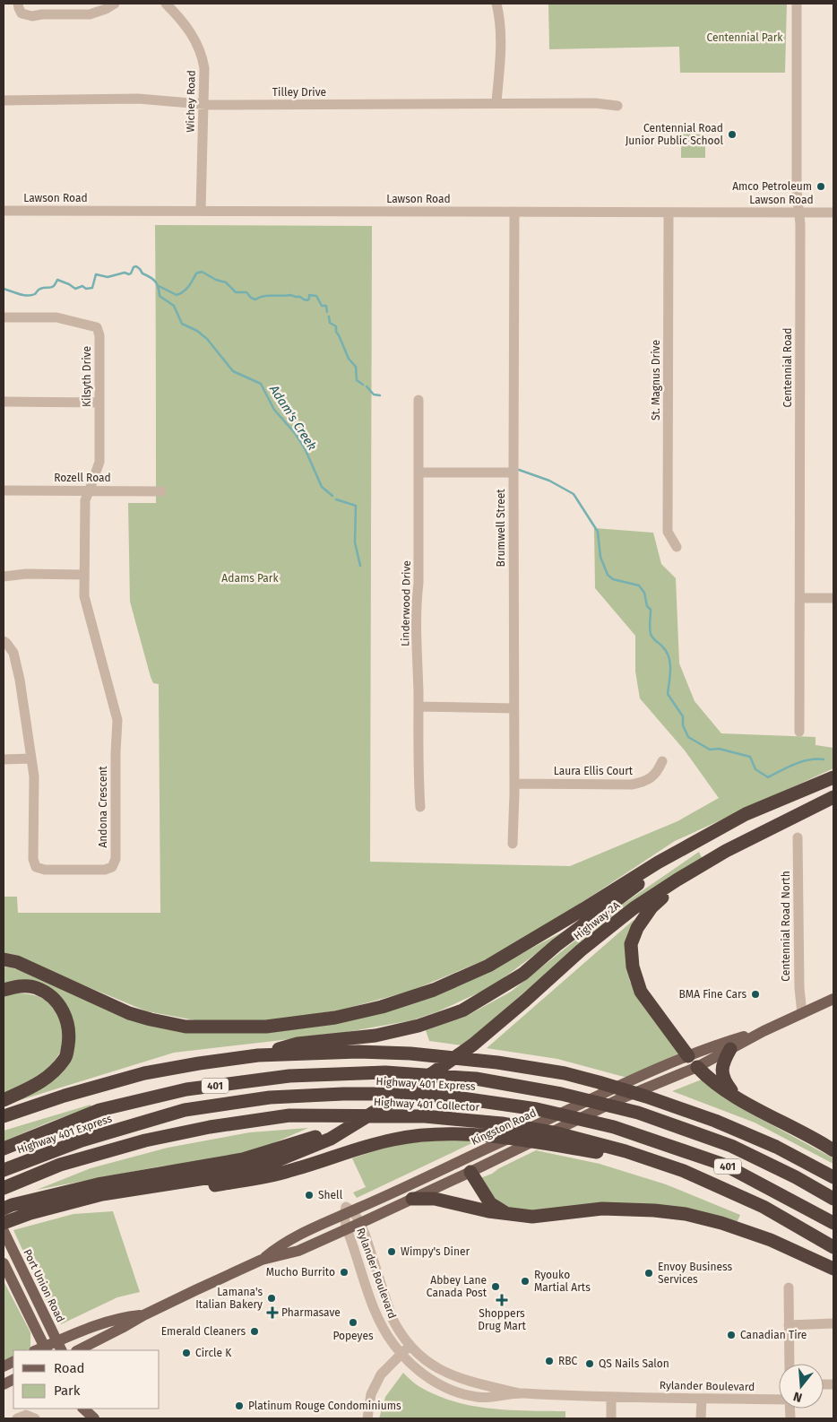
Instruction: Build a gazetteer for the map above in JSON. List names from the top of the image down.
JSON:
{
  "streets": {
    "highway": [
      "Highway 2A",
      "Highway 401 Express",
      "401",
      "Highway 401 Collector"
    ],
    "main road": ["Kingston Road", "Port Union Road"],
    "street": [
      "Tilley Drive",
      "Wichey Road",
      "Lawson Road",
      "Centennial Road",
      "Kilsyth Drive",
      "St. Magnus Drive",
      "Rozell Road",
      "Brumwell Street",
      "Linderwood Drive",
      "Laura Ellis Court",
      "Andona Crescent",
      "Centennial Road North",
      "Rylander Boulevard"
    ]
  },
  "crossings": [
    ["Tilley Drive", "Wichey Road"],
    ["Wichey Road", "Lawson Road"],
    ["Lawson Road", "Centennial Road"],
    ["Lawson Road", "St. Magnus Drive"],
    ["Lawson Road", "Brumwell Street"],
    ["Kilsyth Drive", "Rozell Road"],
    ["Kilsyth Drive", "Andona Crescent"],
    ["Rozell Road", "Andona Crescent"],
    ["Brumwell Street", "Laura Ellis Court"],
    ["Centennial Road North", "Kingston Road"],
    ["Kingston Road", "Rylander Boulevard"],
    ["Kingston Road", "Port Union Road"]
  ],
  "water": ["Adam's Creek"],
  "parks": ["Centennial Park", "Adams Park"],
  "places": {
    "other": [
      "Centennial Road Junior Public School",
      "Amco Petroleum",
      "BMA Fine Cars",
      "Shell",
      "Wimpy's Diner",
      "Mucho Burrito",
      "Envoy Business Services",
      "Ryouko Martial Arts",
      "Abbey Lane Canada Post",
      "Lamana's Italian Bakery",
      "Popeyes",
      "Emerald Cleaners",
      "Canadian Tire",
      "Circle K",
      "RBC",
      "QS Nails Salon",
      "Platinum Rouge Condominiums"
    ],
    "health": ["Shoppers Drug Mart", "Pharmasave"]
  },
  "legend": ["Road", "Park"],
  "north": "bottom"
}
